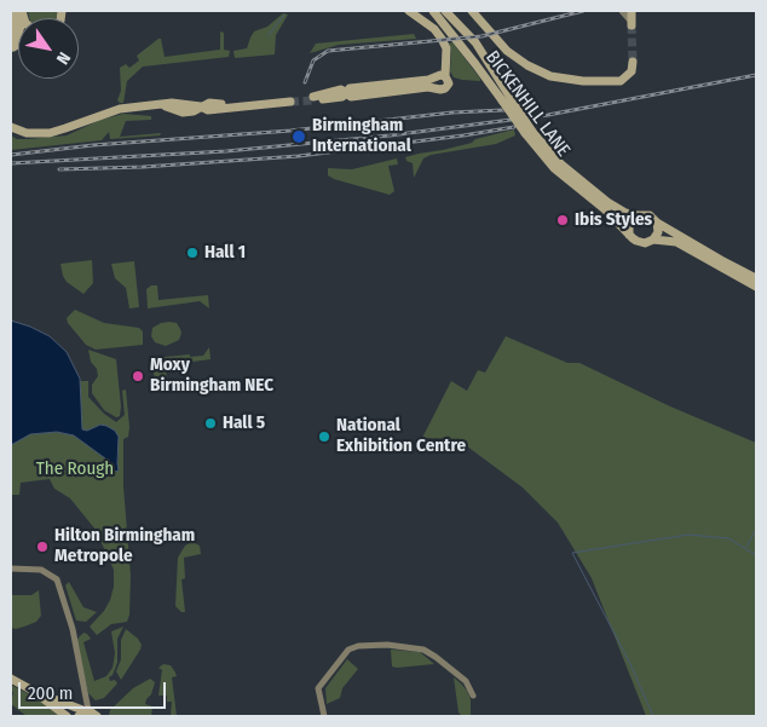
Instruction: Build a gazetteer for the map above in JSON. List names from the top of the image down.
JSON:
{
  "streets": {
    "street": ["BICKENHILL LANE"]
  },
  "parks": ["The Rough"],
  "places": [
    "Birmingham International",
    "Ibis Styles",
    "Hall 1",
    "Moxy Birmingham NEC",
    "Hall 5",
    "National Exhibition Centre",
    "Hilton Birmingham Metropole"
  ],
  "scale_bar": "200 m",
  "north": "bottom right"
}
